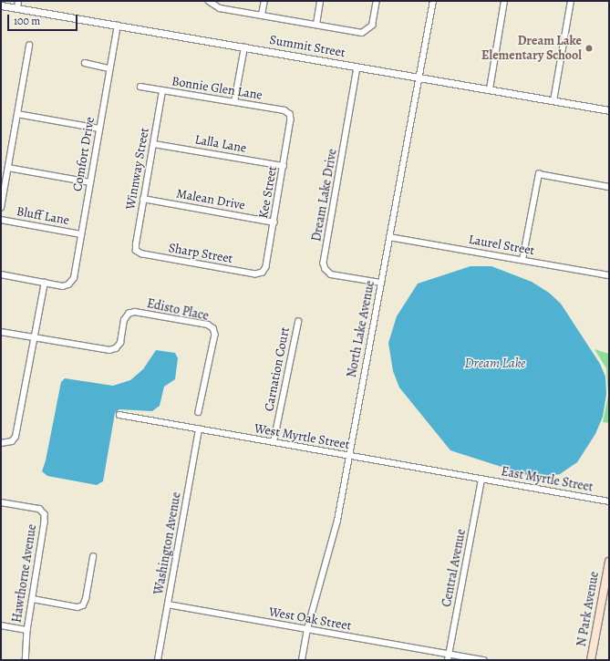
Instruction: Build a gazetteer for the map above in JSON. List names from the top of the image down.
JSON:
{
  "streets": {
    "main road": ["N Park Avenue"],
    "street": [
      "Summit Street",
      "Bonnie Glen Lane",
      "Lalla Lane",
      "Comfort Drive",
      "Winnway Street",
      "Kee Street",
      "Dream Lake Drive",
      "Malean Drive",
      "Bluff Lane",
      "Laurel Street",
      "Sharp Street",
      "Edisto Place",
      "North Lake Avenue",
      "Carnation Court",
      "West Myrtle Street",
      "East Myrtle Street",
      "Washington Avenue",
      "Central Avenue",
      "Hawthorne Avenue",
      "West Oak Street"
    ]
  },
  "crossings": [
    ["Summit Street", "Comfort Drive"],
    ["Summit Street", "Dream Lake Drive"],
    ["Summit Street", "North Lake Avenue"],
    ["Bonnie Glen Lane", "Winnway Street"],
    ["Bonnie Glen Lane", "Kee Street"],
    ["Lalla Lane", "Winnway Street"],
    ["Lalla Lane", "Kee Street"],
    ["Comfort Drive", "Bluff Lane"],
    ["Winnway Street", "Malean Drive"],
    ["Winnway Street", "Sharp Street"],
    ["Kee Street", "Malean Drive"],
    ["Kee Street", "Sharp Street"],
    ["Dream Lake Drive", "North Lake Avenue"],
    ["Laurel Street", "North Lake Avenue"],
    ["North Lake Avenue", "West Myrtle Street"],
    ["North Lake Avenue", "West Oak Street"],
    ["Carnation Court", "West Myrtle Street"],
    ["West Myrtle Street", "East Myrtle Street"],
    ["West Myrtle Street", "Washington Avenue"],
    ["West Myrtle Street", "Central Avenue"],
    ["East Myrtle Street", "Central Avenue"],
    ["Washington Avenue", "West Oak Street"],
    ["Central Avenue", "West Oak Street"]
  ],
  "water": ["Dream Lake"],
  "places": ["Dream Lake Elementary School"],
  "scale_bar": "100 m"
}
